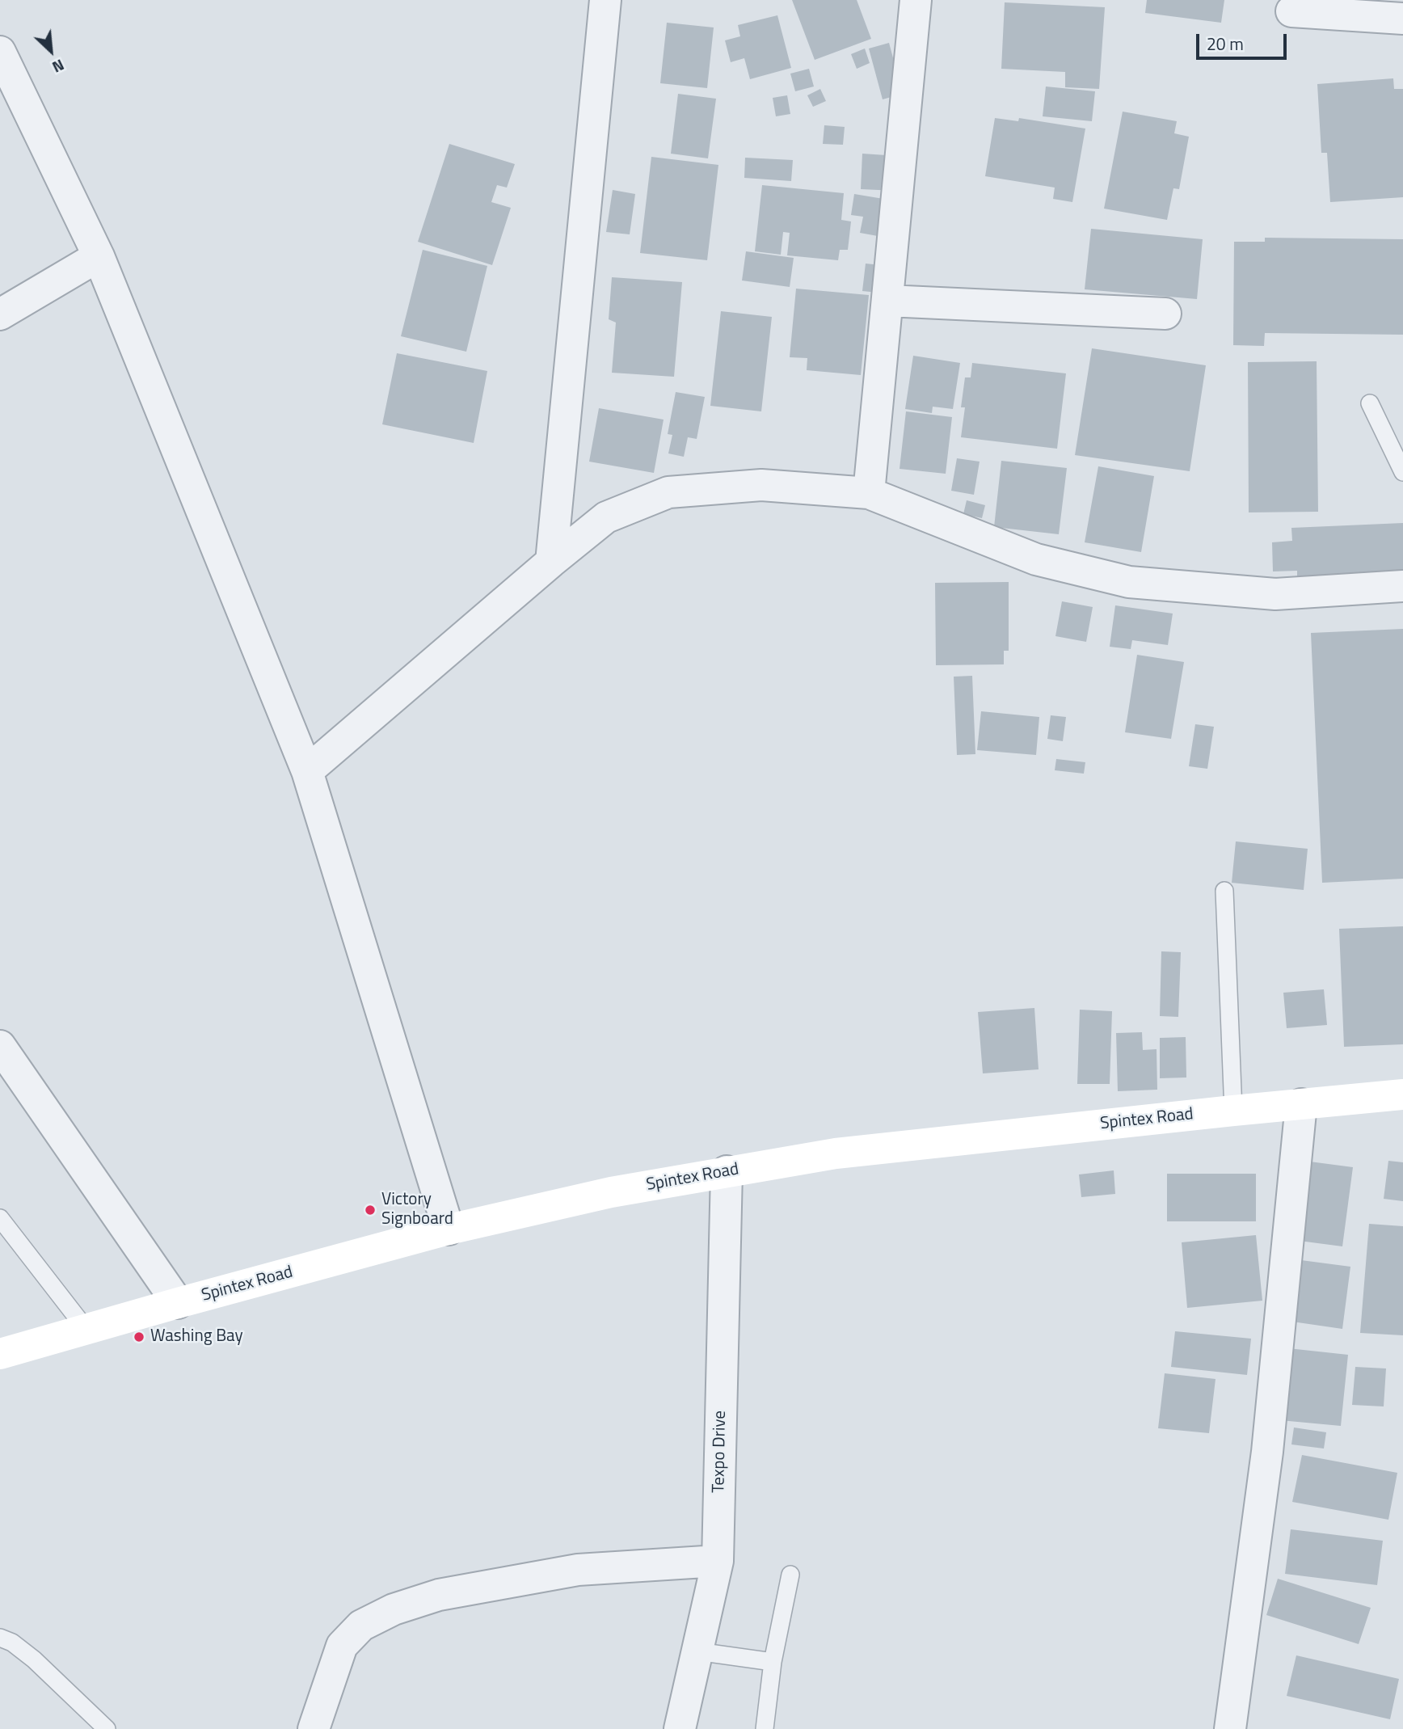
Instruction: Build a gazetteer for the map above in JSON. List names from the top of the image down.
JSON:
{
  "streets": {
    "main road": ["Spintex Road"],
    "street": ["Texpo Drive"]
  },
  "crossings": [
    ["Spintex Road", "Texpo Drive"]
  ],
  "places": ["Victory Signboard", "Washing Bay"],
  "scale_bar": "20 m",
  "north": "bottom right"
}
